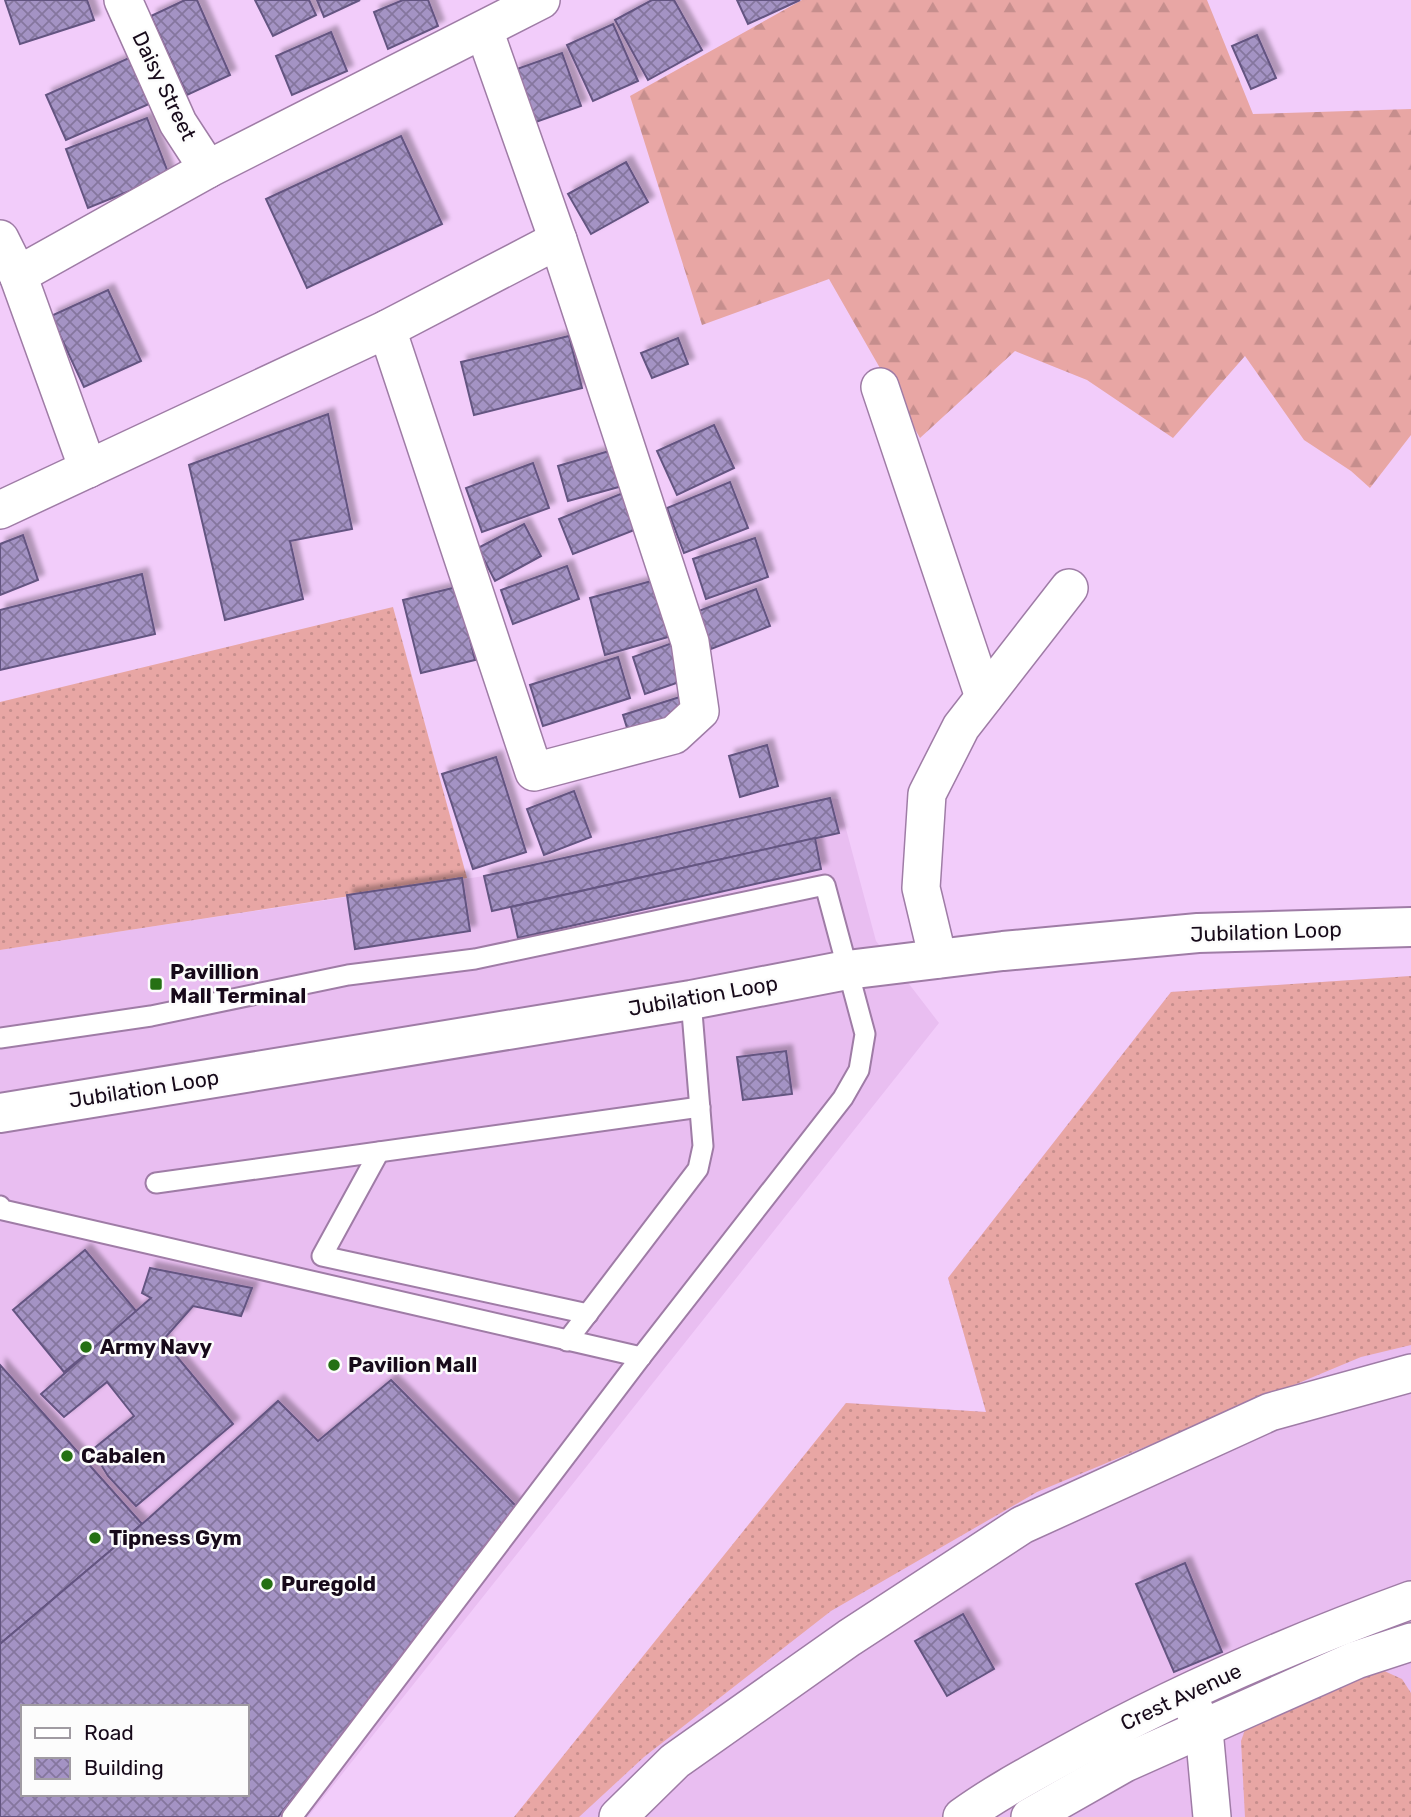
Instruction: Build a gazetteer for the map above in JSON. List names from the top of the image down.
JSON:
{
  "streets": {
    "main road": ["Jubilation Loop"],
    "street": ["Daisy Street", "Crest Avenue"]
  },
  "places": {
    "transit": ["Pavillion Mall Terminal"],
    "other": [
      "Army Navy",
      "Pavilion Mall",
      "Cabalen",
      "Tipness Gym",
      "Puregold"
    ]
  },
  "legend": ["Road", "Building"]
}
